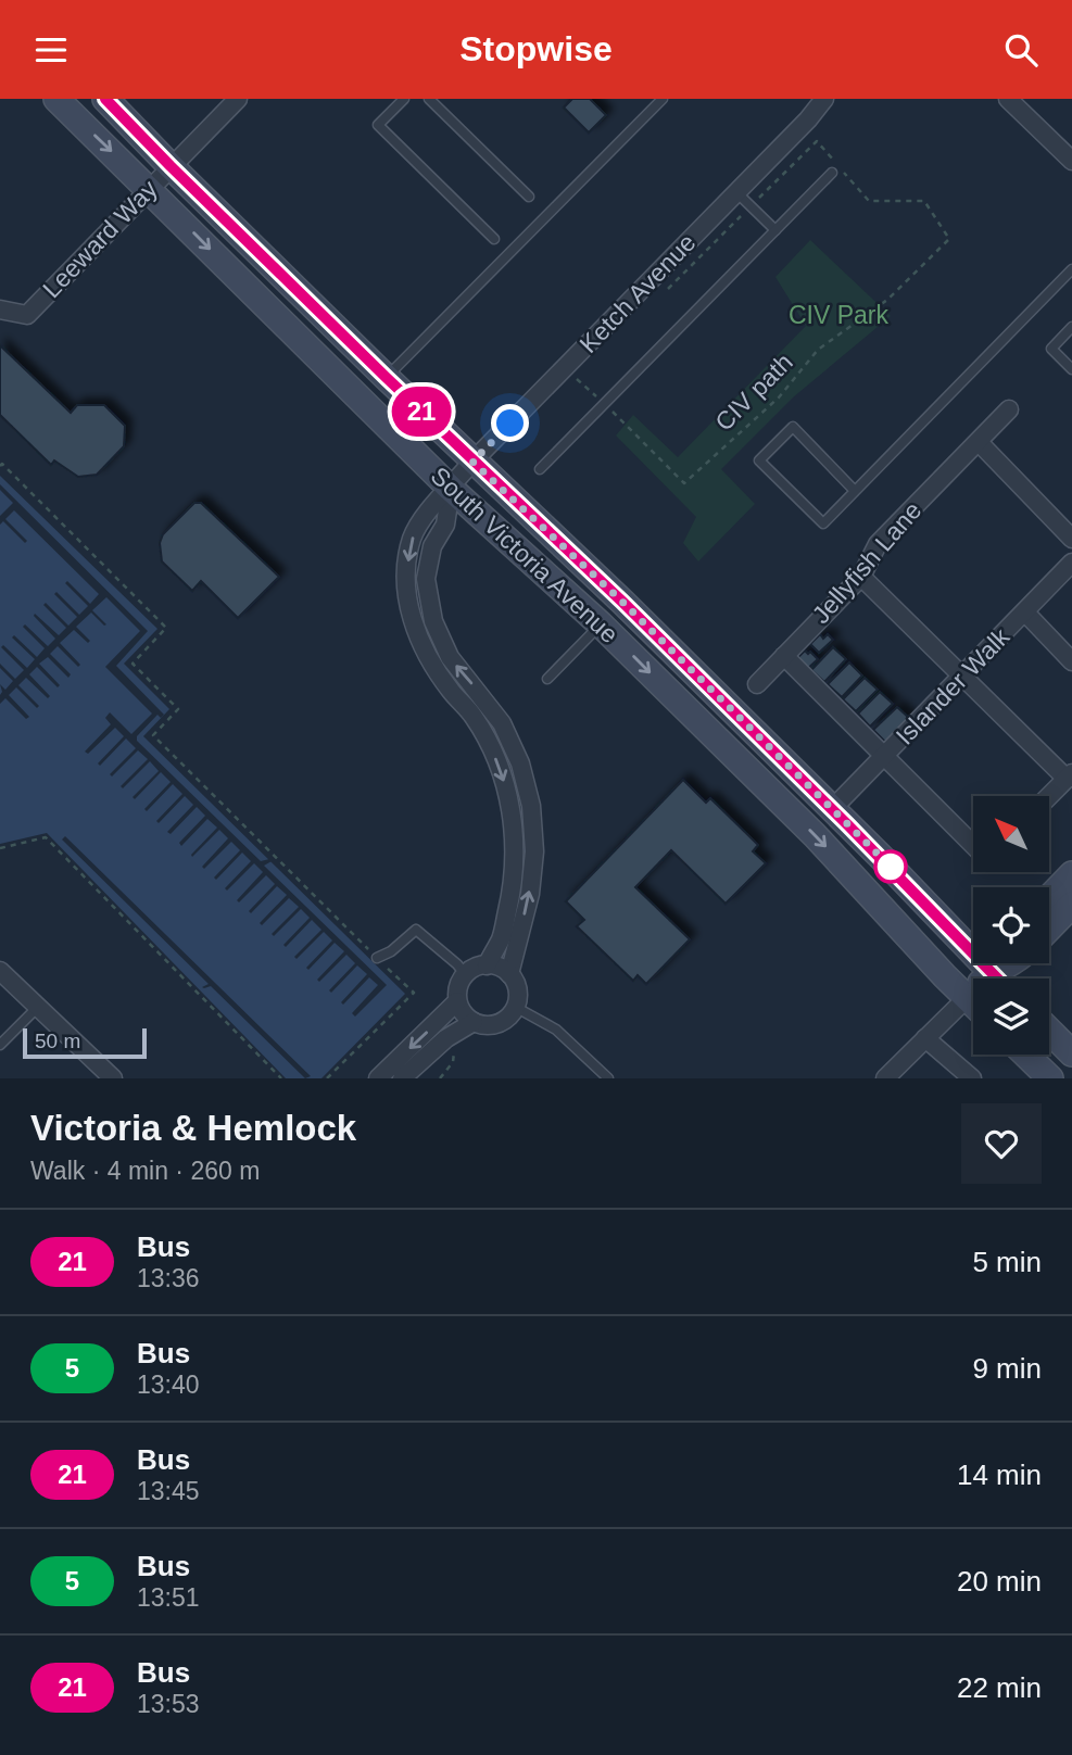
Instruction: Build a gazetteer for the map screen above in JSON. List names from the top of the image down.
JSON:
{
  "streets": {
    "main road": ["South Victoria Avenue"],
    "street": [
      "Leeward Way",
      "Ketch Avenue",
      "Jellyfish Lane",
      "Islander Walk"
    ],
    "path": ["CIV path"]
  },
  "crossings": [
    ["Leeward Way", "South Victoria Avenue"],
    ["Ketch Avenue", "South Victoria Avenue"],
    ["South Victoria Avenue", "Islander Walk"]
  ],
  "parks": ["CIV Park"],
  "lines": ["bus line 21"],
  "scale_bar": "50 m",
  "north": "top left",
  "page": {
    "header": "Stopwise",
    "on_map": "21",
    "scale": "50 m",
    "heading": ["Victoria & Hemlock", "Walk · 4 min · 260 m"],
    "list": [
      {
        "mark": "21",
        "name": "Bus",
        "note": "13:36",
        "value": "5 min"
      },
      {
        "mark": "5",
        "name": "Bus",
        "note": "13:40",
        "value": "9 min"
      },
      {
        "mark": "21",
        "name": "Bus",
        "note": "13:45",
        "value": "14 min"
      },
      {
        "mark": "5",
        "name": "Bus",
        "note": "13:51",
        "value": "20 min"
      },
      {
        "mark": "21",
        "name": "Bus",
        "note": "13:53",
        "value": "22 min"
      }
    ]
  }
}
